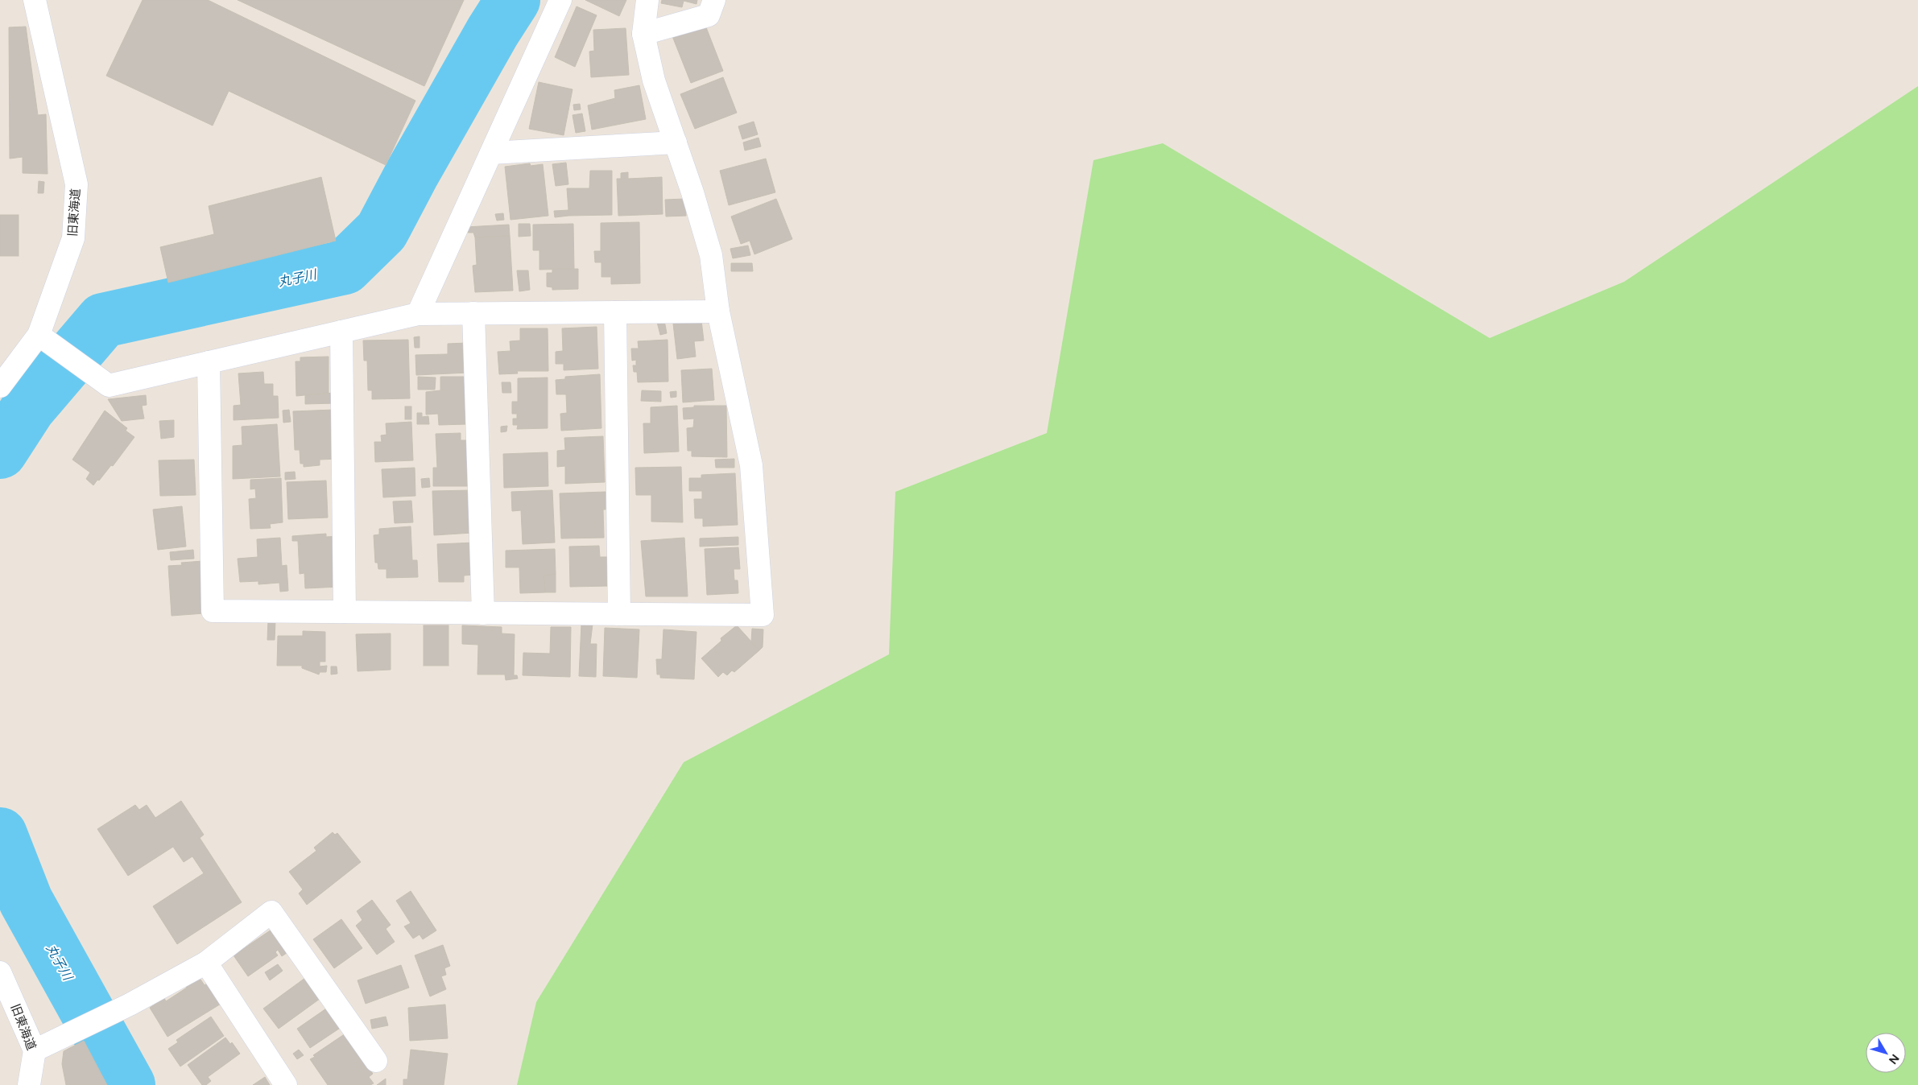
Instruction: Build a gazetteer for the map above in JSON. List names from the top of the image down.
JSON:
{
  "streets": {
    "street": ["旧東海道"]
  },
  "water": ["丸子川"],
  "north": "bottom right"
}
